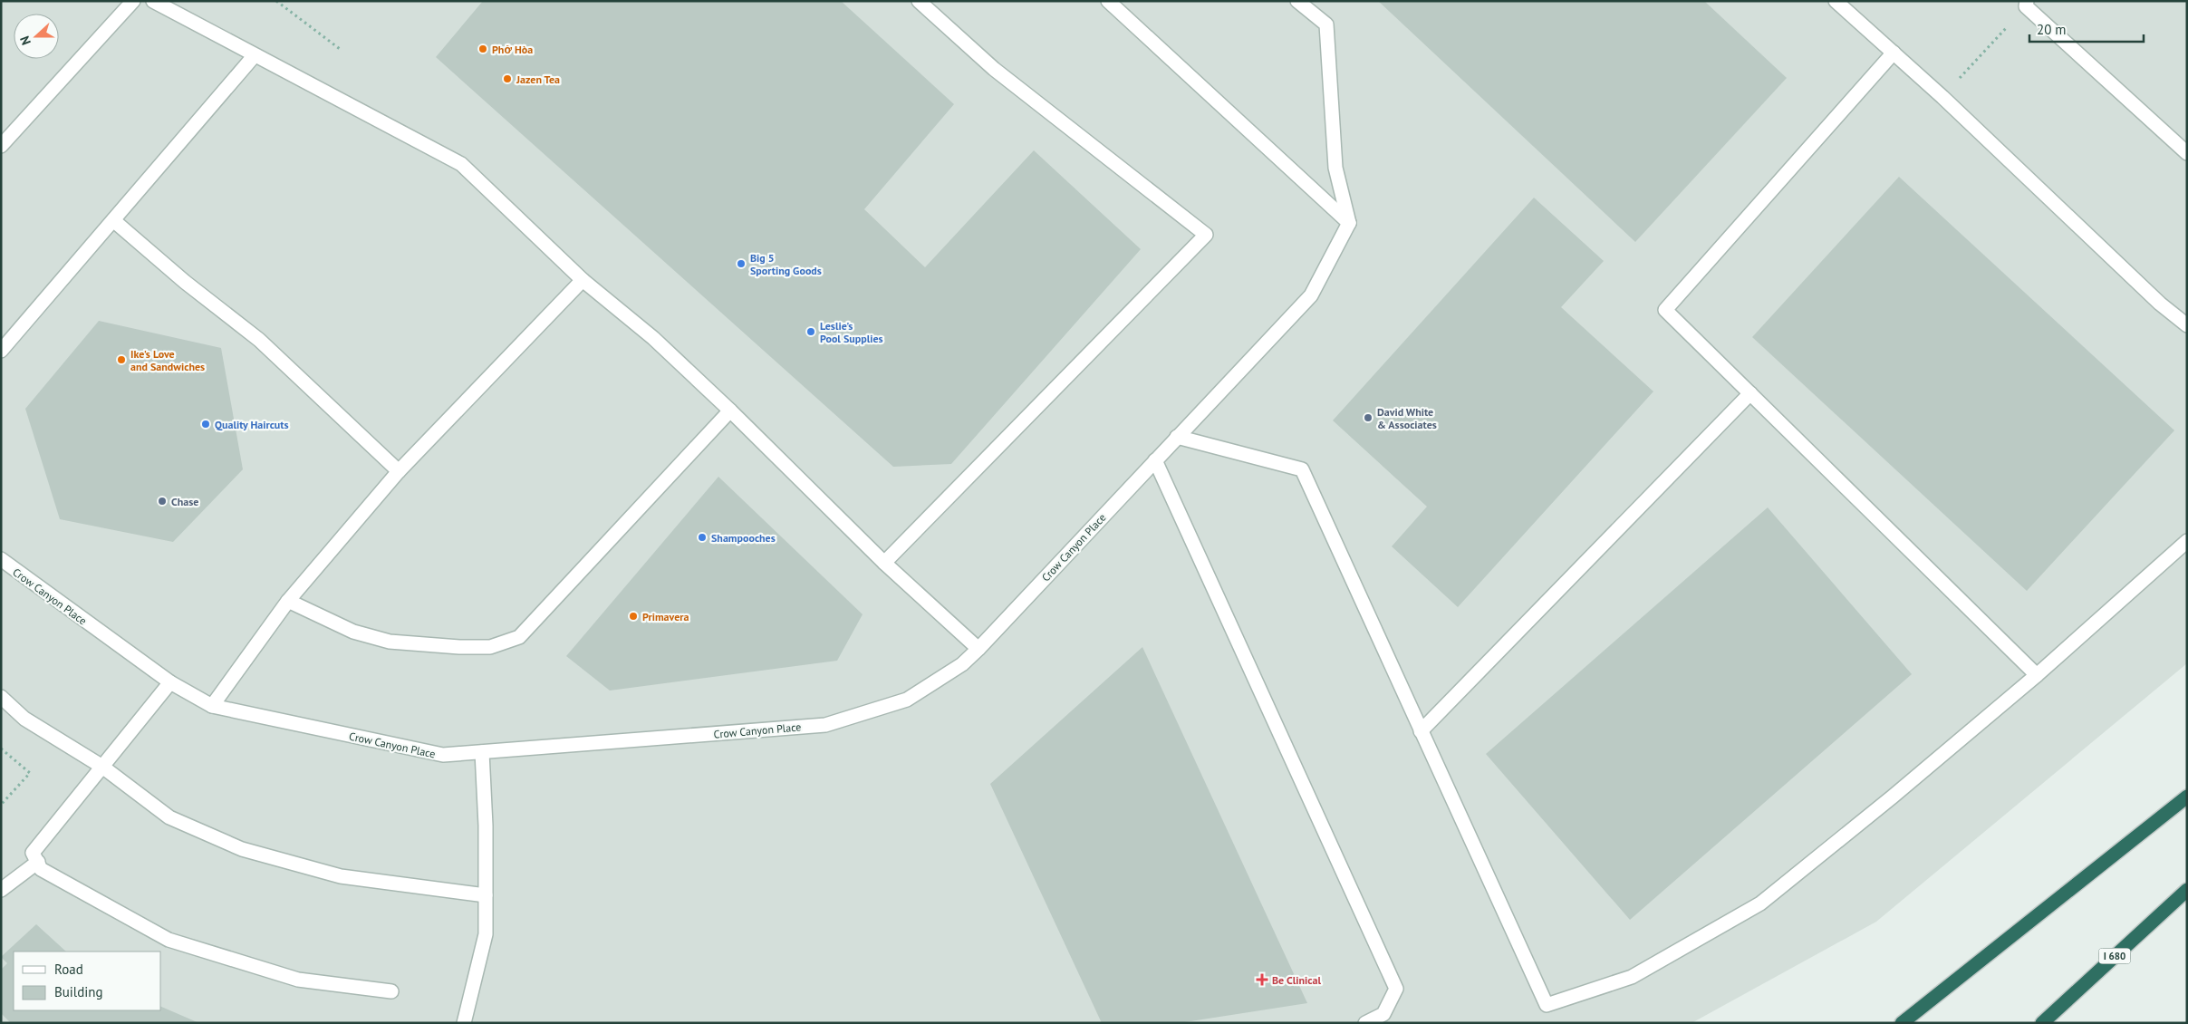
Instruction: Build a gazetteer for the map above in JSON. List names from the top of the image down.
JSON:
{
  "streets": {
    "highway": ["I 680"],
    "street": ["Crow Canyon Place"]
  },
  "places": {
    "other": [
      "Phở Hòa",
      "Jazen Tea",
      "Big 5 Sporting Goods",
      "Leslie's Pool Supplies",
      "Ike's Love and Sandwiches",
      "David White & Associates",
      "Quality Haircuts",
      "Chase",
      "Shampooches",
      "Primavera"
    ],
    "health": ["Be Clinical"]
  },
  "legend": ["Road", "Building"],
  "scale_bar": "20 m",
  "north": "left"
}
